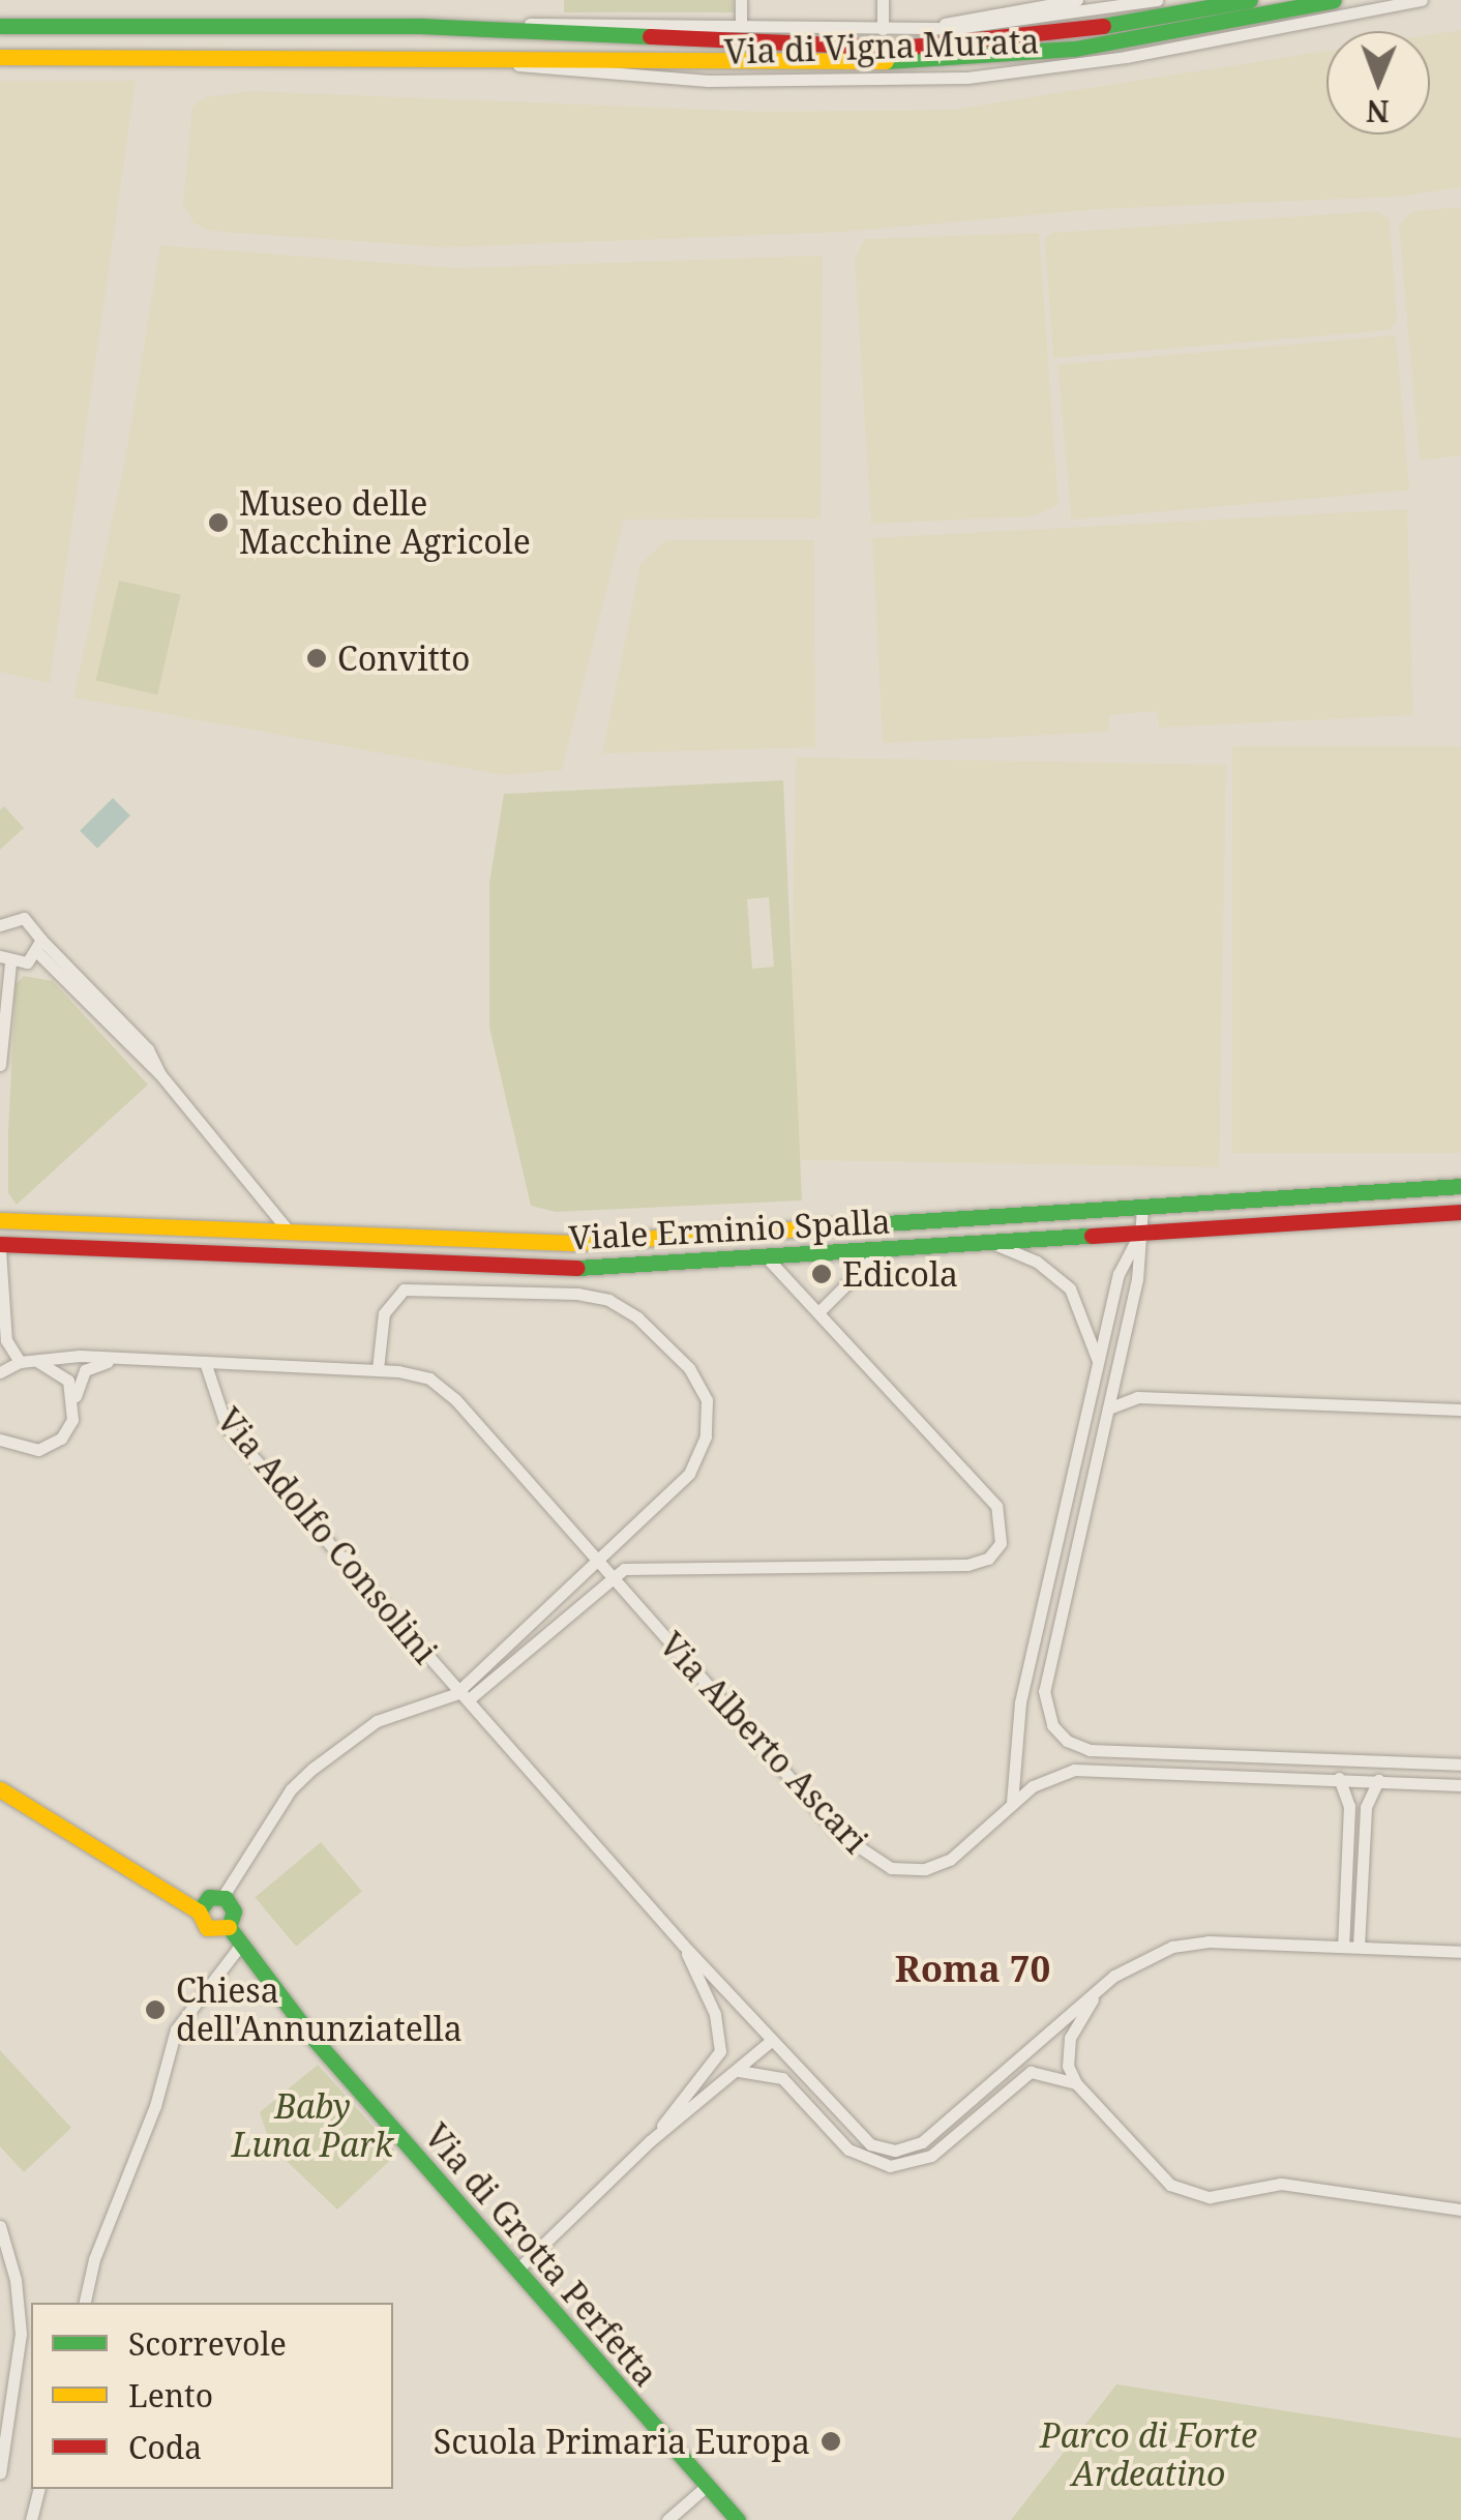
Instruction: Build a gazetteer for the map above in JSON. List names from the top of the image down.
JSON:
{
  "streets": {
    "main road": ["Via di Vigna Murata", "Viale Erminio Spalla", "Via di Grotta Perfetta"],
    "street": ["Via Adolfo Consolini", "Via Alberto Ascari"]
  },
  "crossings": [
    ["Via Adolfo Consolini", "Via Alberto Ascari"]
  ],
  "districts": ["Roma 70"],
  "parks": ["Baby Luna Park", "Parco di Forte Ardeatino"],
  "places": [
    "Museo delle Macchine Agricole",
    "Convitto",
    "Edicola",
    "Chiesa dell'Annunziatella",
    "Scuola Primaria Europa"
  ],
  "legend": ["Scorrevole", "Lento", "Coda"],
  "north": "bottom"
}
